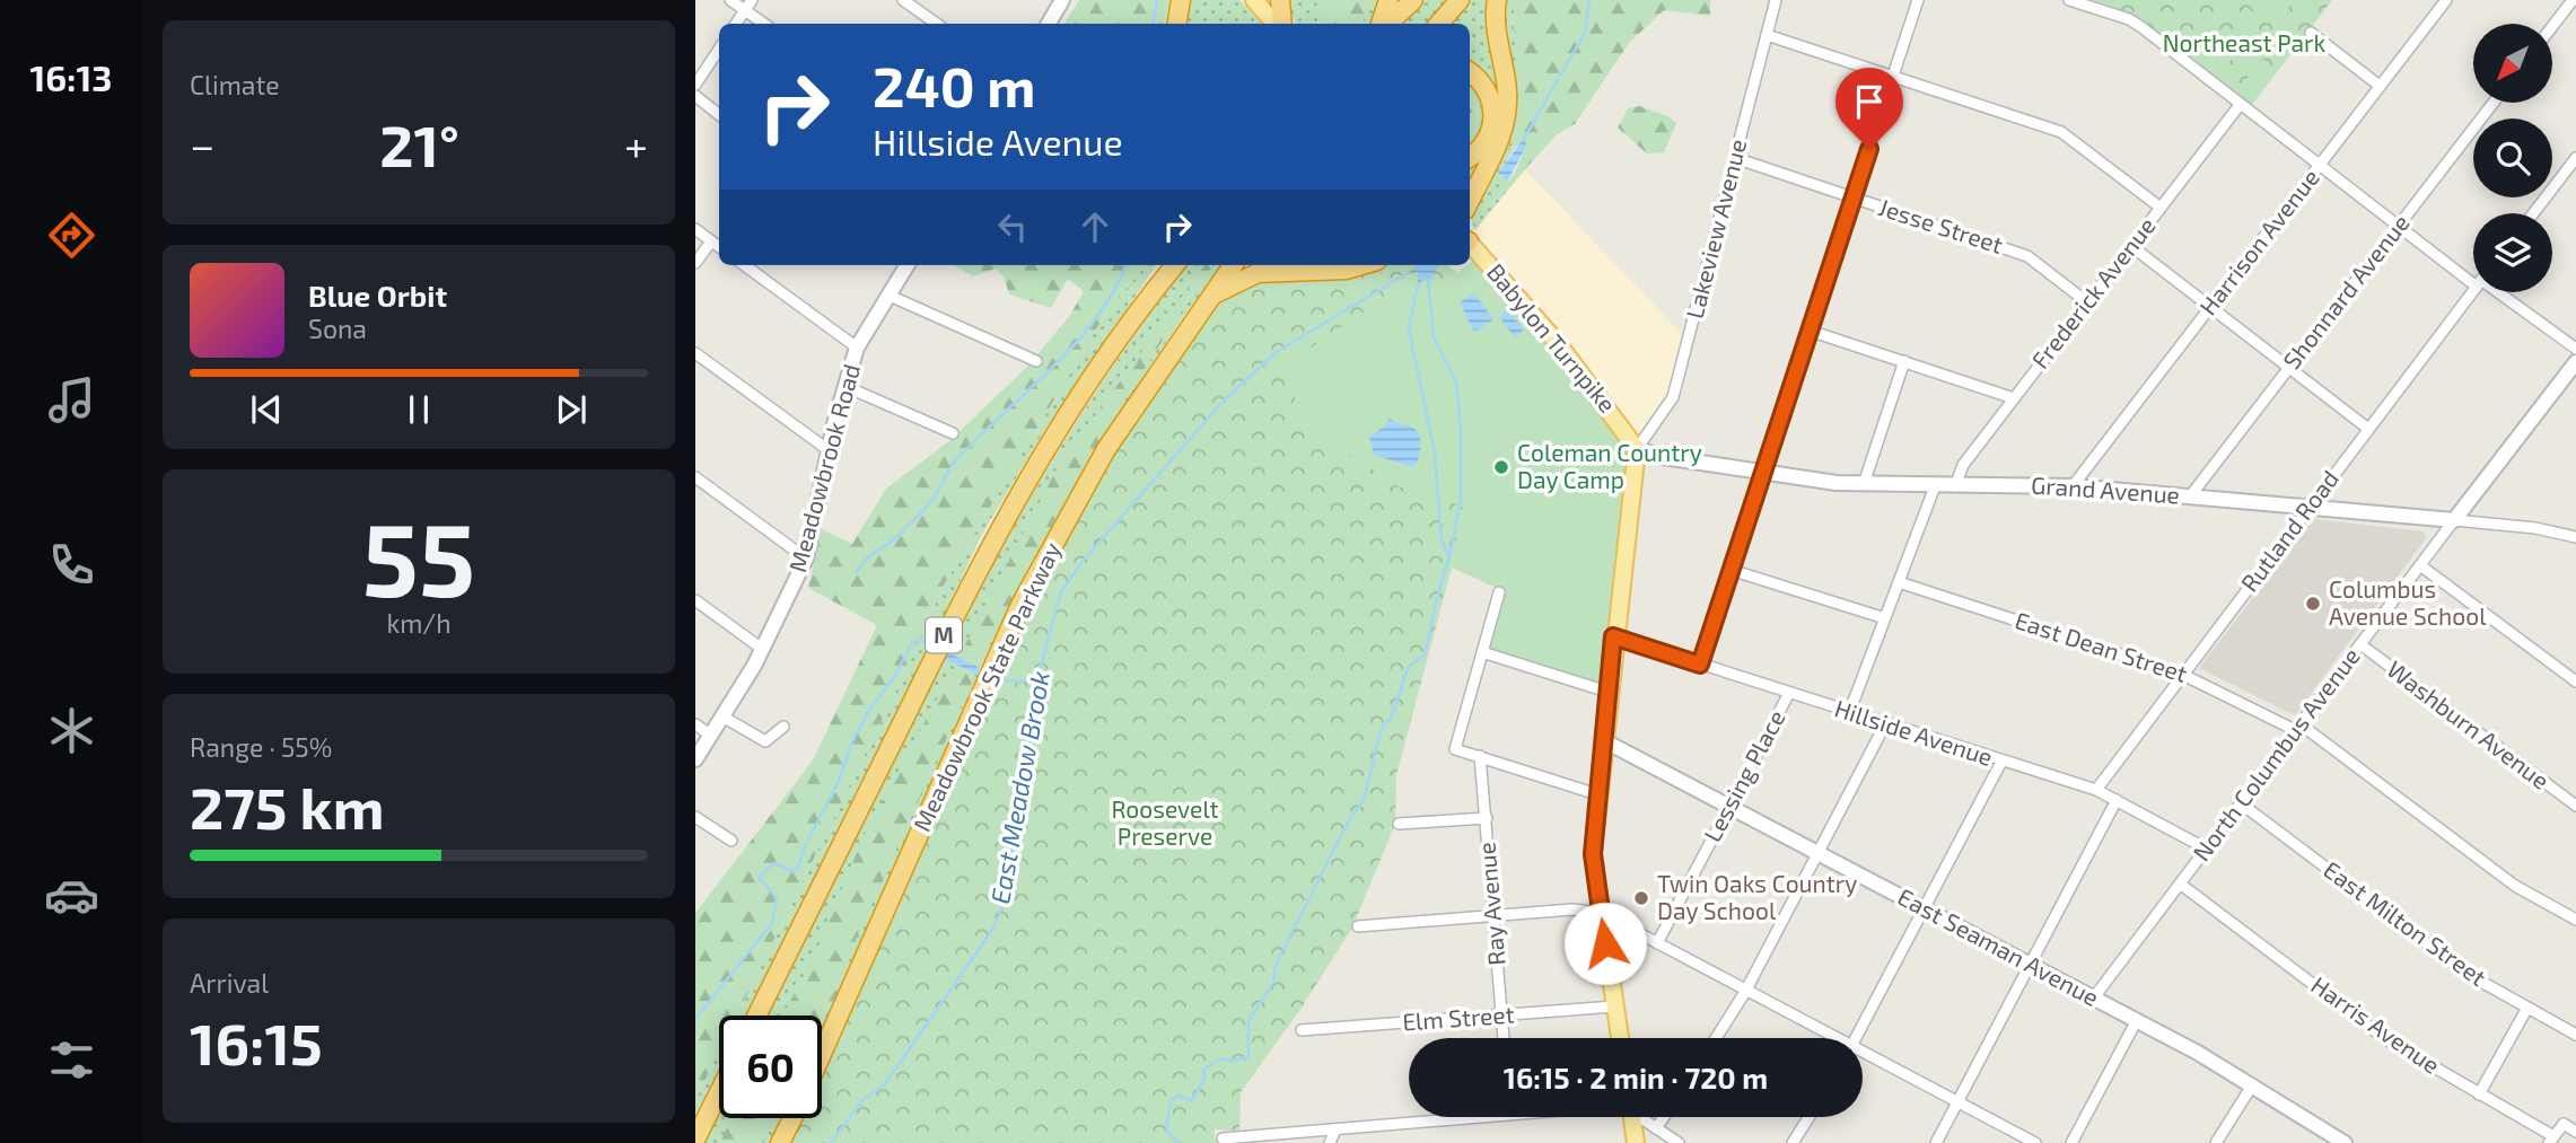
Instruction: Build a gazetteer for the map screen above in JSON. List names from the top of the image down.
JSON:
{
  "streets": {
    "highway": ["M", "Meadowbrook State Parkway"],
    "main road": ["Babylon Turnpike"],
    "street": [
      "Jesse Street",
      "Lakeview Avenue",
      "Harrison Avenue",
      "Shonnard Avenue",
      "Frederick Avenue",
      "Meadowbrook Road",
      "Grand Avenue",
      "Rutland Road",
      "East Dean Street",
      "Washburn Avenue",
      "Hillside Avenue",
      "North Columbus Avenue",
      "Lessing Place",
      "Ray Avenue",
      "East Milton Street",
      "East Seaman Avenue",
      "Elm Street",
      "Harris Avenue"
    ]
  },
  "crossings": [
    ["Jesse Street", "Lakeview Avenue"],
    ["Jesse Street", "Frederick Avenue"],
    ["Lakeview Avenue", "Babylon Turnpike"],
    ["Lakeview Avenue", "Grand Avenue"],
    ["Harrison Avenue", "Grand Avenue"],
    ["Shonnard Avenue", "Grand Avenue"],
    ["Frederick Avenue", "Grand Avenue"],
    ["Babylon Turnpike", "Grand Avenue"],
    ["Grand Avenue", "Rutland Road"],
    ["Grand Avenue", "North Columbus Avenue"],
    ["Rutland Road", "East Dean Street"],
    ["Rutland Road", "Hillside Avenue"],
    ["East Dean Street", "North Columbus Avenue"],
    ["Washburn Avenue", "North Columbus Avenue"],
    ["Hillside Avenue", "North Columbus Avenue"],
    ["Hillside Avenue", "Lessing Place"],
    ["North Columbus Avenue", "East Milton Street"],
    ["North Columbus Avenue", "East Seaman Avenue"],
    ["North Columbus Avenue", "Harris Avenue"],
    ["Lessing Place", "East Seaman Avenue"],
    ["Ray Avenue", "Elm Street"]
  ],
  "water": ["East Meadow Brook"],
  "parks": ["Northeast Park", "Roosevelt Preserve"],
  "places": ["Coleman Country Day Camp", "Columbus Avenue School", "Twin Oaks Country Day School"],
  "north": "bottom left",
  "page": {
    "tabs": "16:13",
    "tile": [
      "Climate",
      ["55", "km/h"],
      ["Range · 55%", "275 km"],
      ["Arrival", "16:15"]
    ],
    "turn": ["240 m", "Hillside Avenue"],
    "heat": ["−", "21°", "+"],
    "song": ["Blue Orbit", "Sona"],
    "limit": "60",
    "trip": "16:15 · 2 min · 720 m"
  }
}
